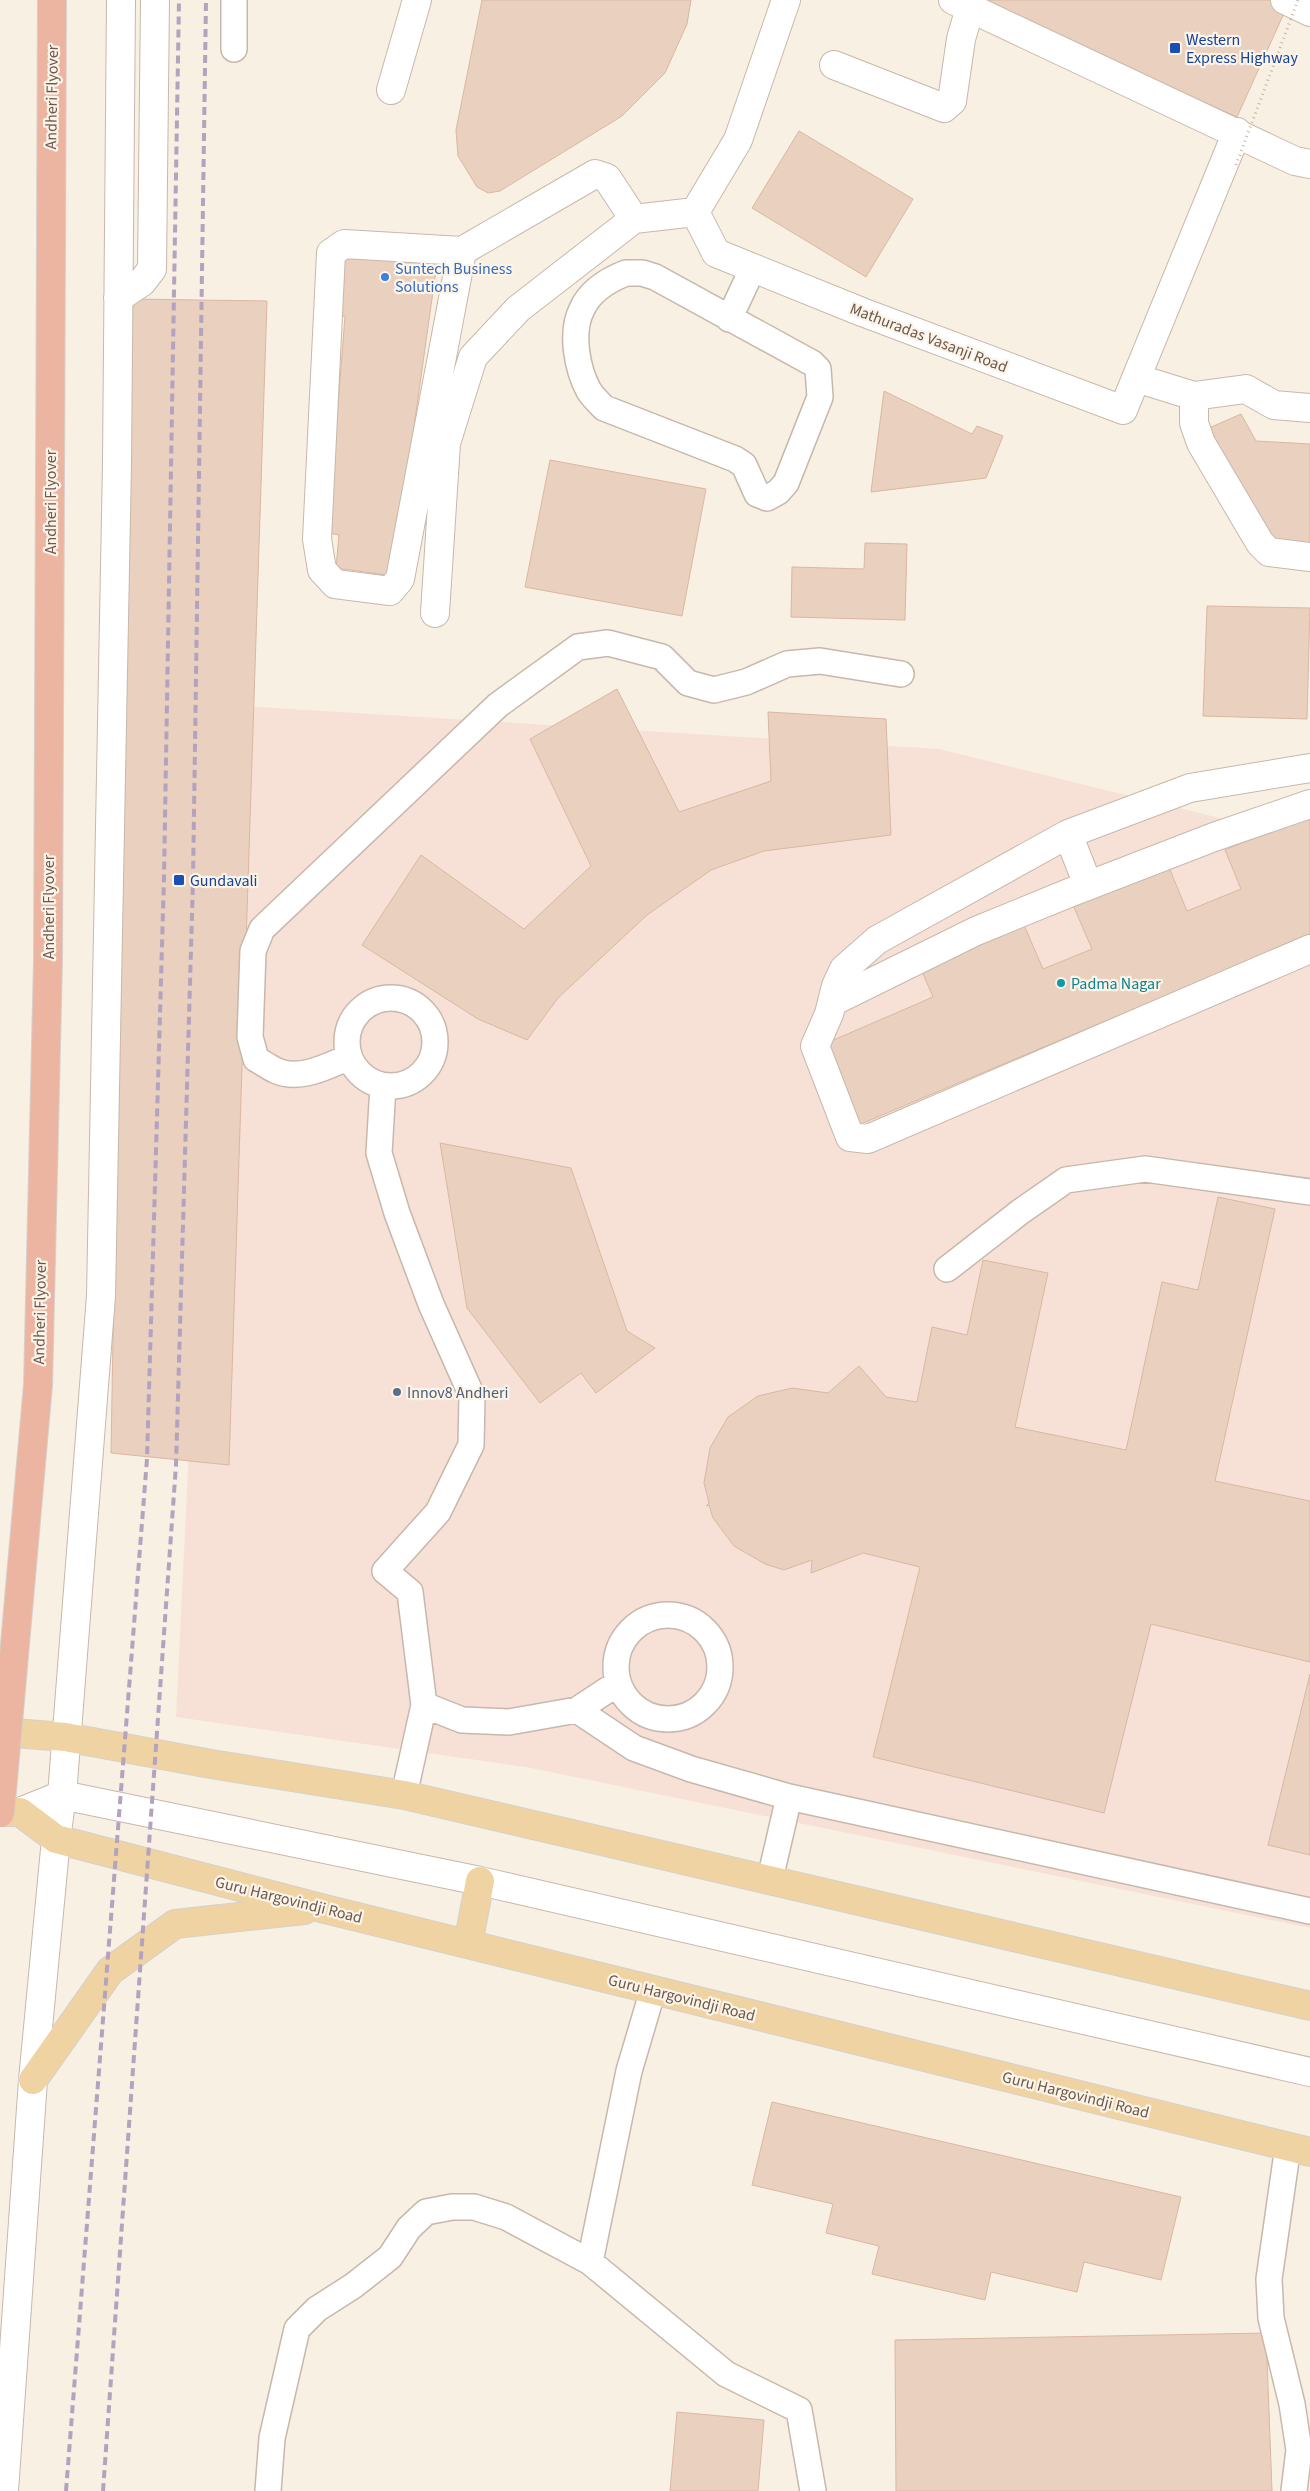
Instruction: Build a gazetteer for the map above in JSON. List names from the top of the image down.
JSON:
{
  "streets": {
    "highway": ["Andheri Flyover"],
    "main road": ["Guru Hargovindji Road"],
    "street": ["Mathuradas Vasanji Road"]
  },
  "places": {
    "transit": ["Western Express Highway", "Gundavali"],
    "other": ["Suntech Business Solutions", "Padma Nagar", "Innov8 Andheri"]
  }
}
